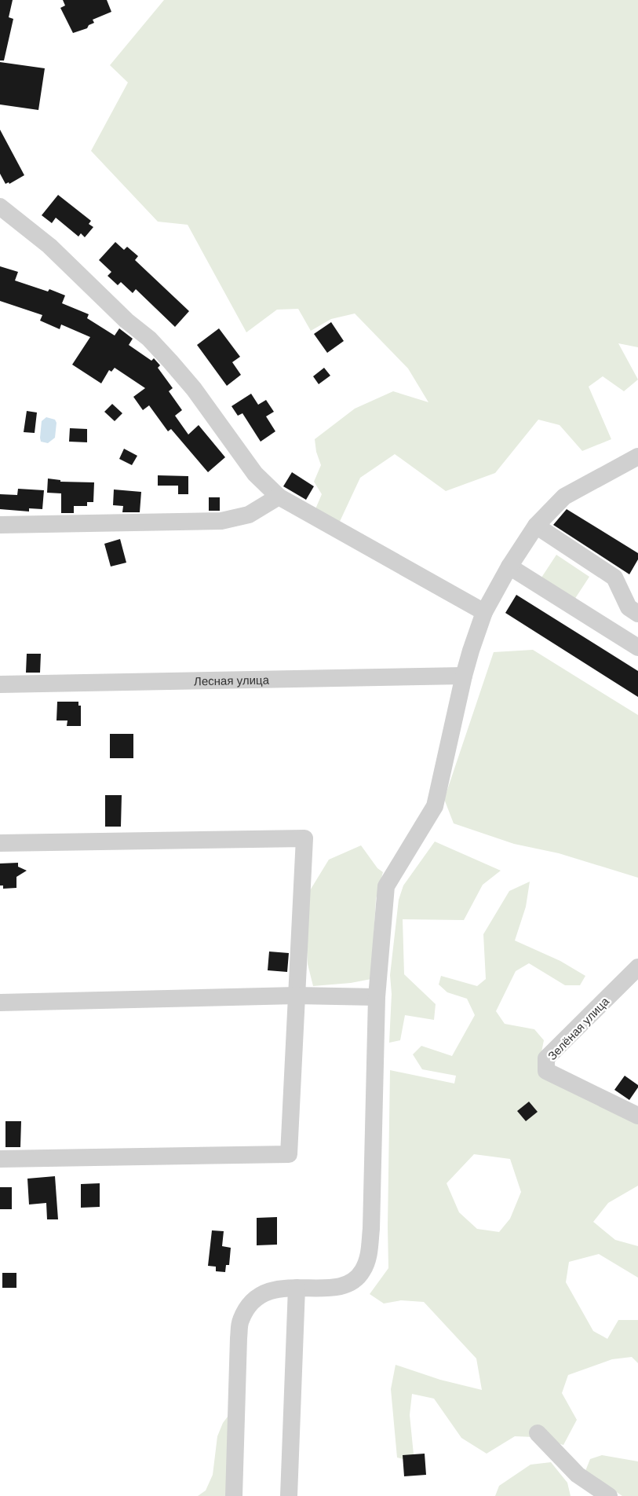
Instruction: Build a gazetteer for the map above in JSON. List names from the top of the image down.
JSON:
{
  "streets": {
    "street": ["Лесная улица", "Зелёная улица"]
  }
}
